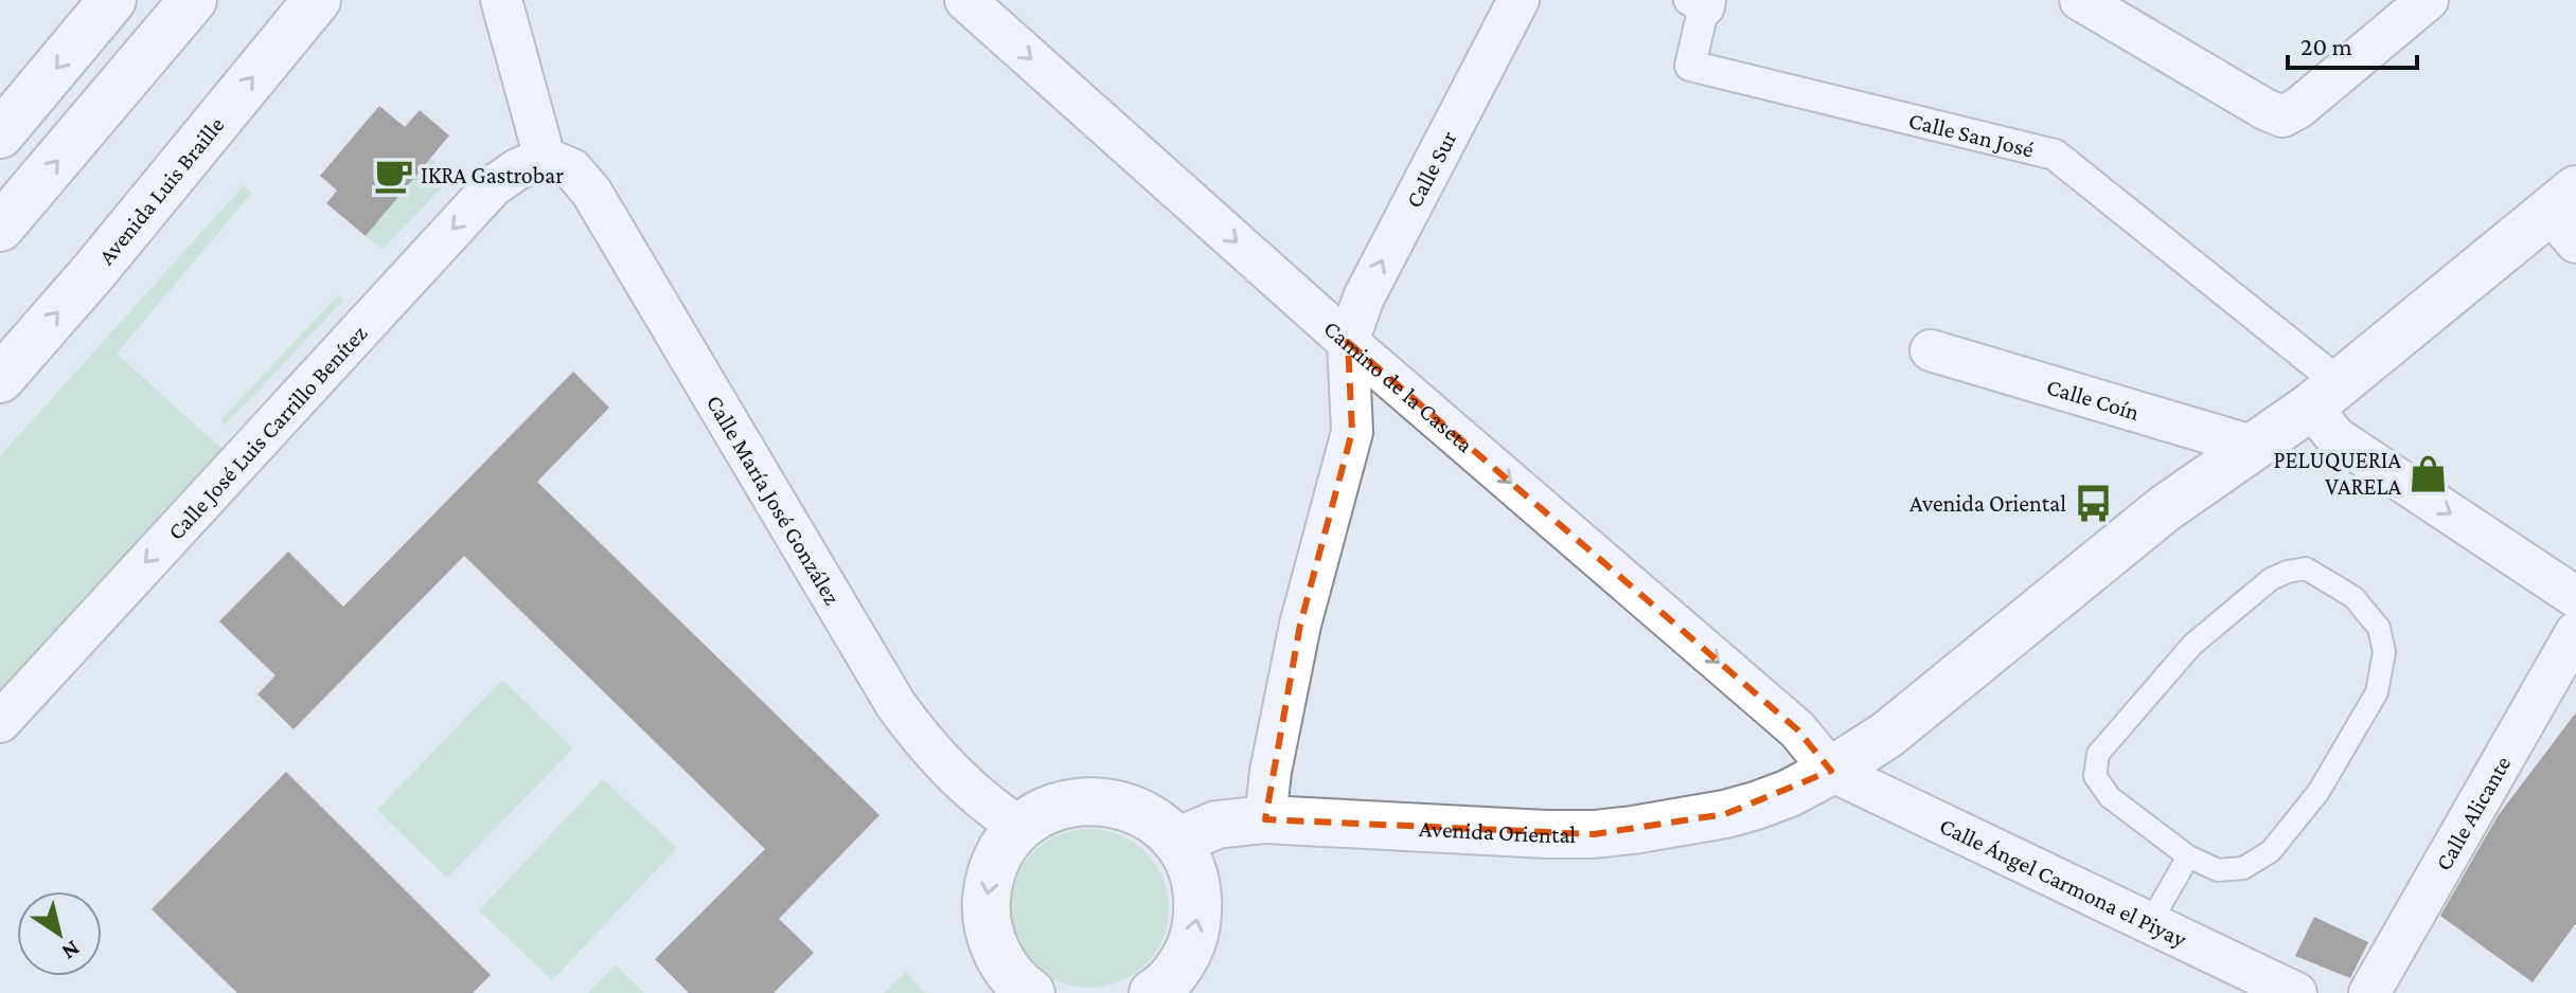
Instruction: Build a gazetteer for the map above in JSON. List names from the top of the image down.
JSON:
{
  "streets": {
    "main road": ["Avenida Luis Braille", "Avenida Oriental"],
    "street": [
      "Calle San José",
      "Calle Sur",
      "Camino de la Caseta",
      "Calle Coín",
      "Calle José Luis Carrillo Benítez",
      "Calle María José González",
      "Calle Alicante",
      "Calle Ángel Carmona el Piyay"
    ]
  },
  "crossings": [
    ["Calle San José", "Avenida Oriental"],
    ["Calle Sur", "Camino de la Caseta"],
    ["Camino de la Caseta", "Avenida Oriental"],
    ["Camino de la Caseta", "Calle Ángel Carmona el Piyay"],
    ["Calle Coín", "Avenida Oriental"],
    ["Calle José Luis Carrillo Benítez", "Calle María José González"],
    ["Avenida Oriental", "Calle Ángel Carmona el Piyay"]
  ],
  "one_way": ["Calle Sur", "Camino de la Caseta", "Calle José Luis Carrillo Benítez"],
  "places": {
    "cafe": ["IKRA Gastrobar"],
    "shop": ["PELUQUERIA VARELA"],
    "bus stop": ["Avenida Oriental"]
  },
  "scale_bar": "20 m",
  "north": "bottom right"
}
